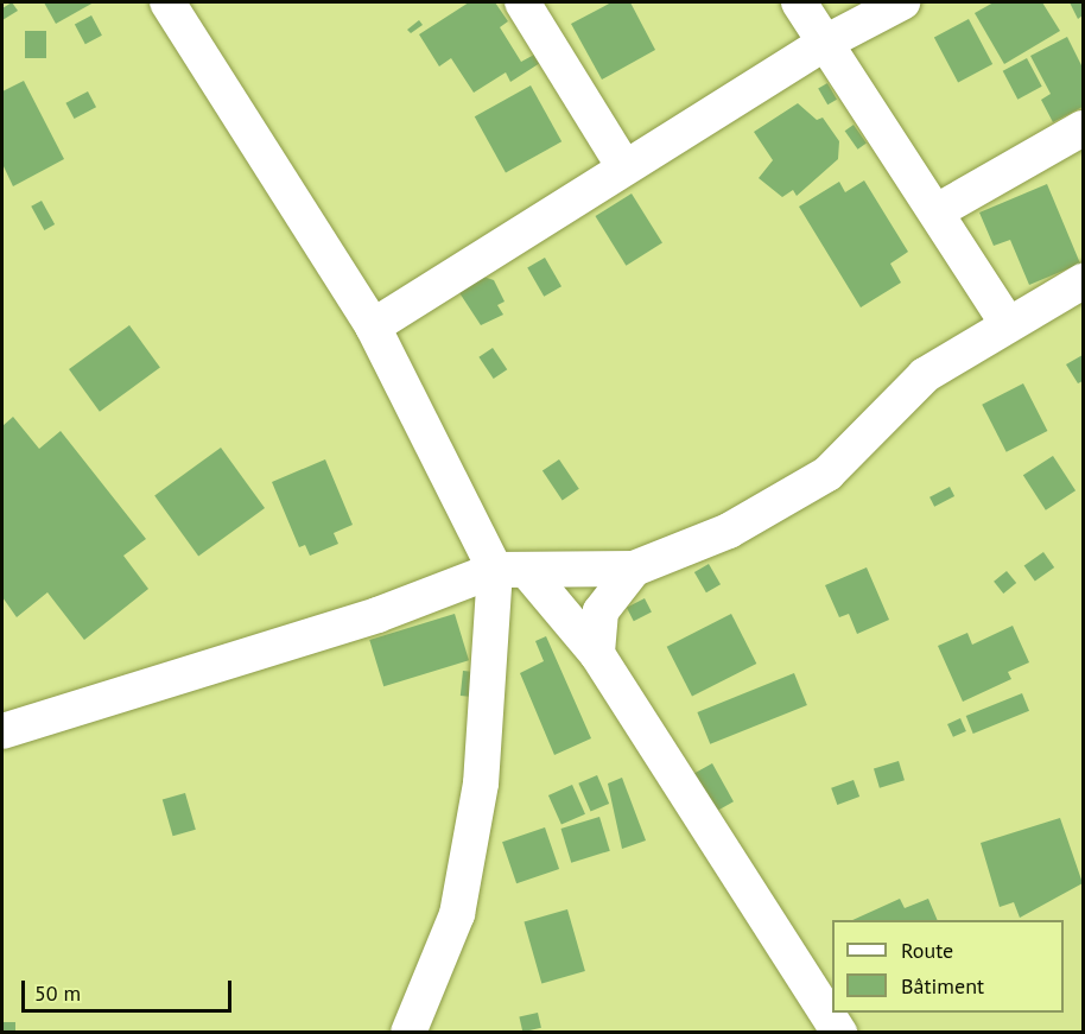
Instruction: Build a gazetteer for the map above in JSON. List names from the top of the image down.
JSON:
{
  "legend": ["Route", "Bâtiment"],
  "scale_bar": "50 m"
}
